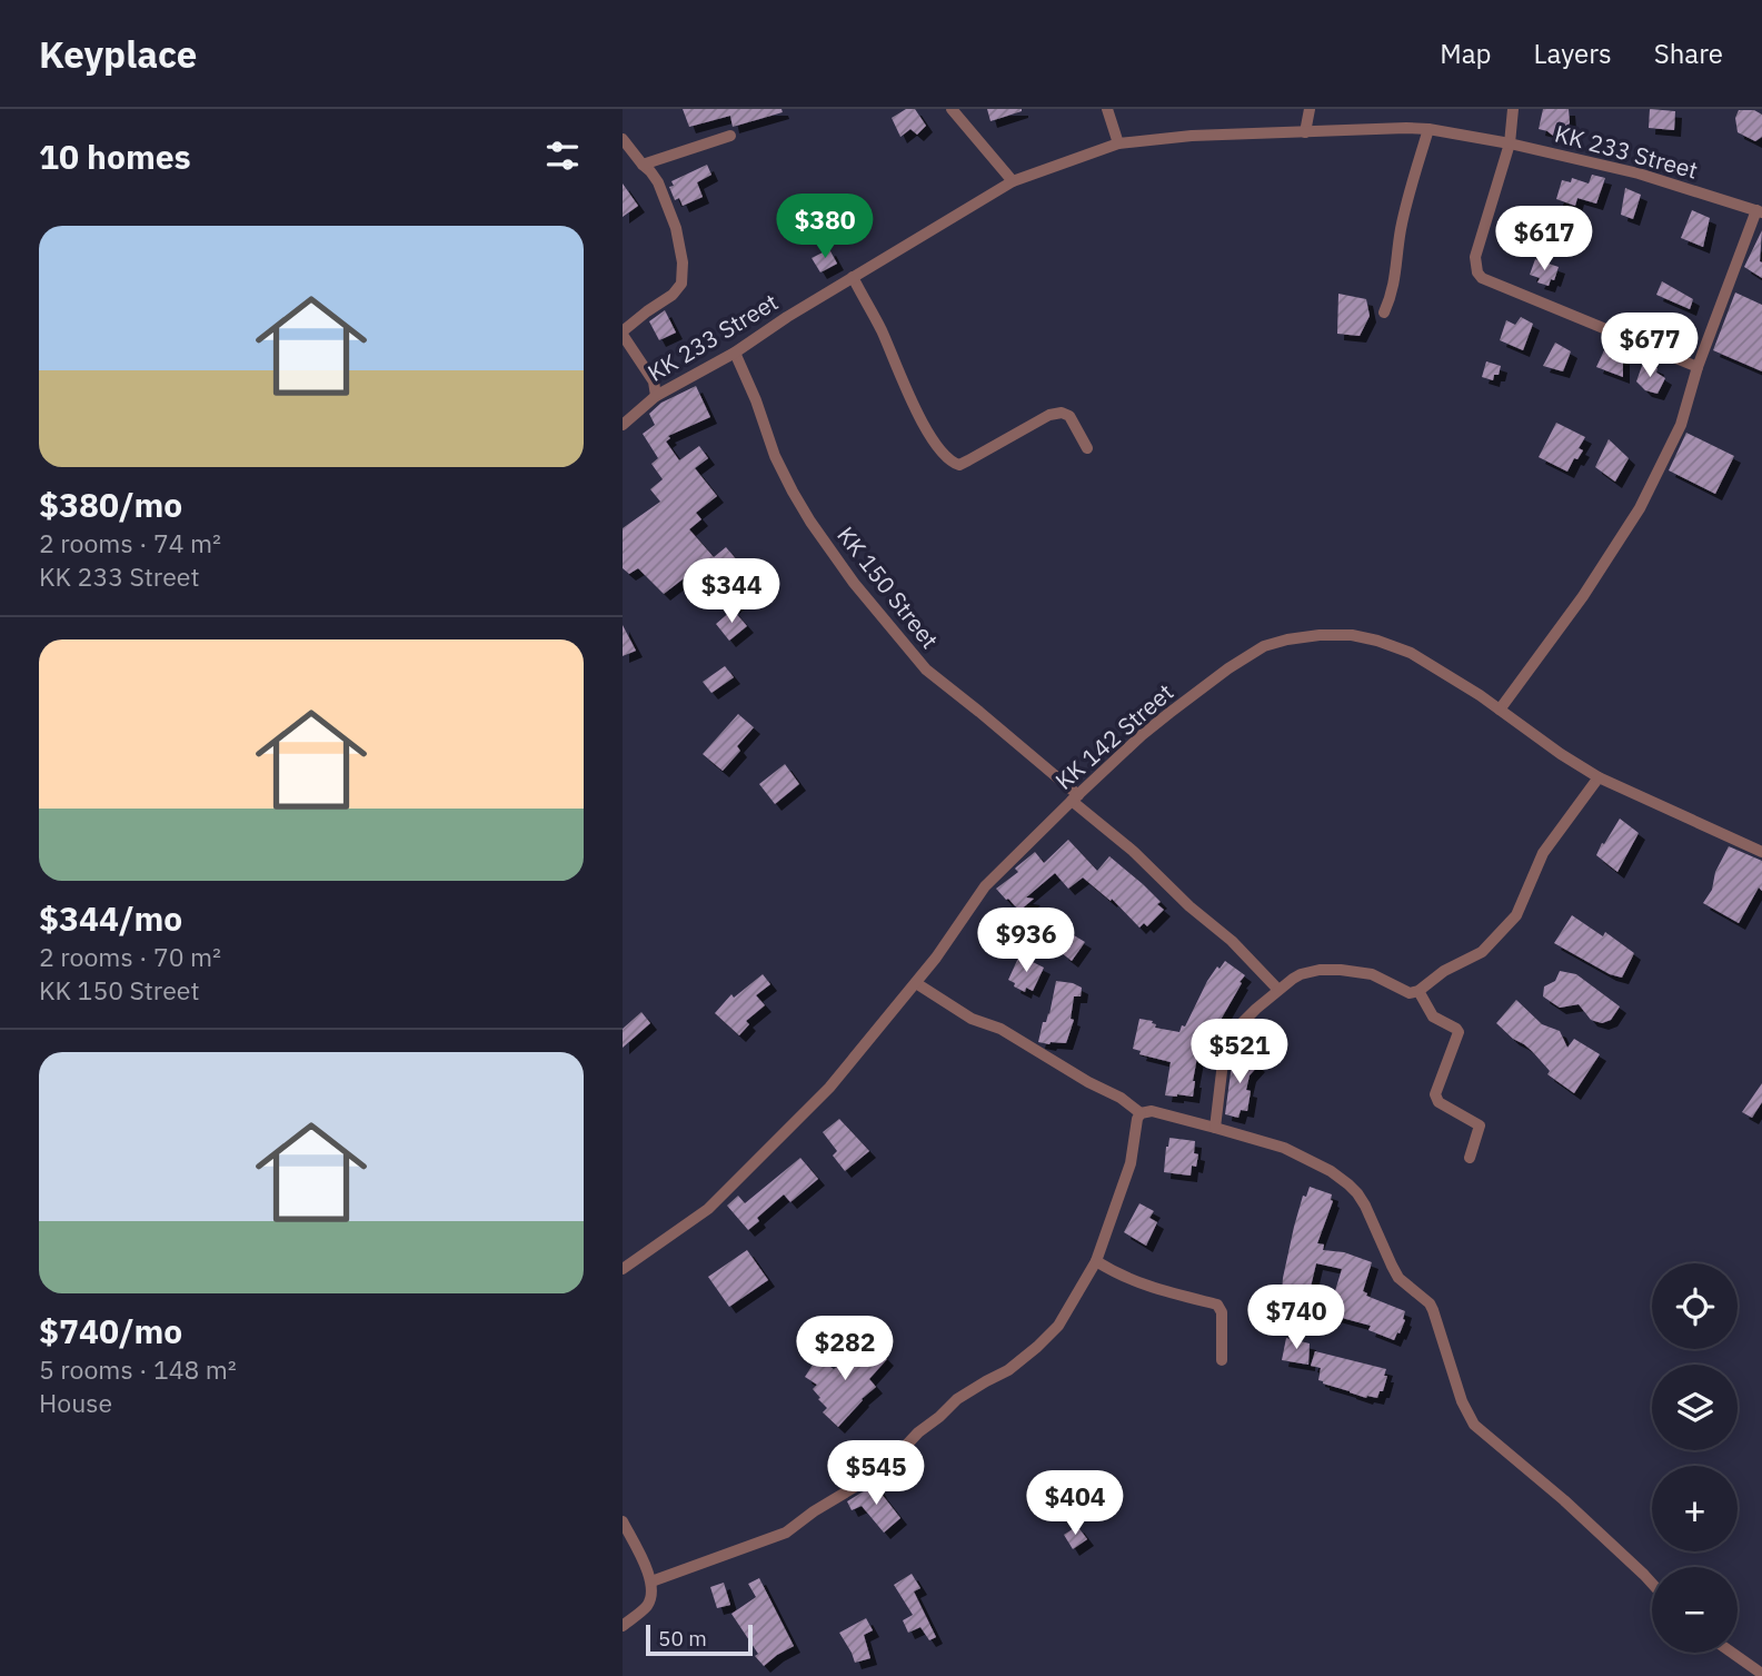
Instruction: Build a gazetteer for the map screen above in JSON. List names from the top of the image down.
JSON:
{
  "streets": {
    "street": ["KK 233 Street", "KK 150 Street", "KK 142 Street"]
  },
  "crossings": [
    ["KK 233 Street", "KK 150 Street"],
    ["KK 150 Street", "KK 142 Street"]
  ],
  "scale_bar": "50 m",
  "page": {
    "header": "Keyplace",
    "nav": ["Map", "Layers", "Share"],
    "heading": "10 homes",
    "price": [
      "$380",
      "$617",
      "$677",
      "$344",
      "$936",
      "$521",
      "$740",
      "$282",
      "$545",
      "$404"
    ],
    "list": [
      {
        "name": "$380/mo",
        "note": "2 rooms · 74 m² · KK 233 Street"
      },
      {
        "name": "$344/mo",
        "note": "2 rooms · 70 m² · KK 150 Street"
      },
      {
        "name": "$740/mo",
        "note": "5 rooms · 148 m² · House"
      }
    ],
    "map_buttons": ["+", "−"],
    "scale": "50 m"
  }
}
